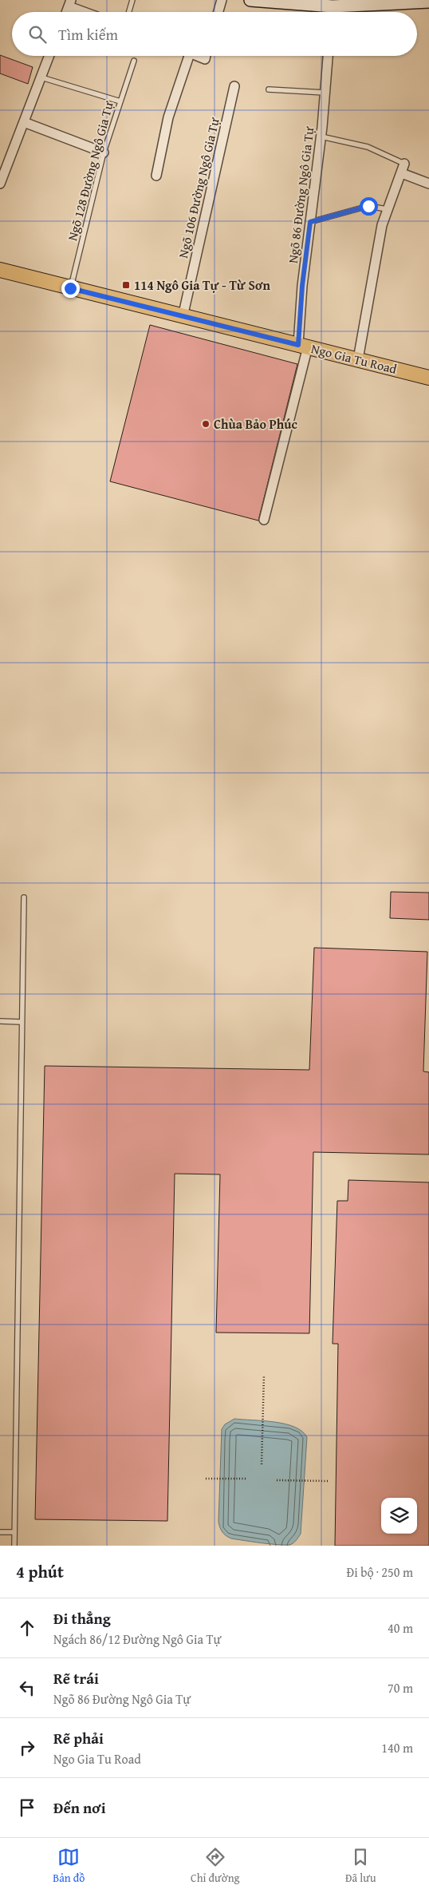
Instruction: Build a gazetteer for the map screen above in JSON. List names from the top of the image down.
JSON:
{
  "streets": {
    "main road": ["Ngo Gia Tu Road"],
    "street": ["Ngõ 106 Đường Ngô Gia Tự", "Ngõ 86 Đường Ngô Gia Tự"],
    "lane": ["Ngõ 128 Đường Ngô Gia Tự"]
  },
  "crossings": [
    ["Ngõ 128 Đường Ngô Gia Tự", "Ngo Gia Tu Road"],
    ["Ngõ 106 Đường Ngô Gia Tự", "Ngo Gia Tu Road"],
    ["Ngõ 86 Đường Ngô Gia Tự", "Ngo Gia Tu Road"]
  ],
  "places": {
    "transit": ["114 Ngô Gia Tự - Từ Sơn"],
    "other": ["Chùa Bảo Phúc"]
  },
  "page": {
    "search": "Tìm kiếm",
    "heading": ["4 phút", "Đi bộ · 250 m"],
    "list": [
      ["Đi thẳng", "Ngách 86/12 Đường Ngô Gia Tự", "40 m"],
      ["Rẽ trái", "Ngõ 86 Đường Ngô Gia Tự", "70 m"],
      ["Rẽ phải", "Ngo Gia Tu Road", "140 m"],
      "Đến nơi"
    ],
    "nav": ["Bản đồ", "Chỉ đường", "Đã lưu"]
  }
}
